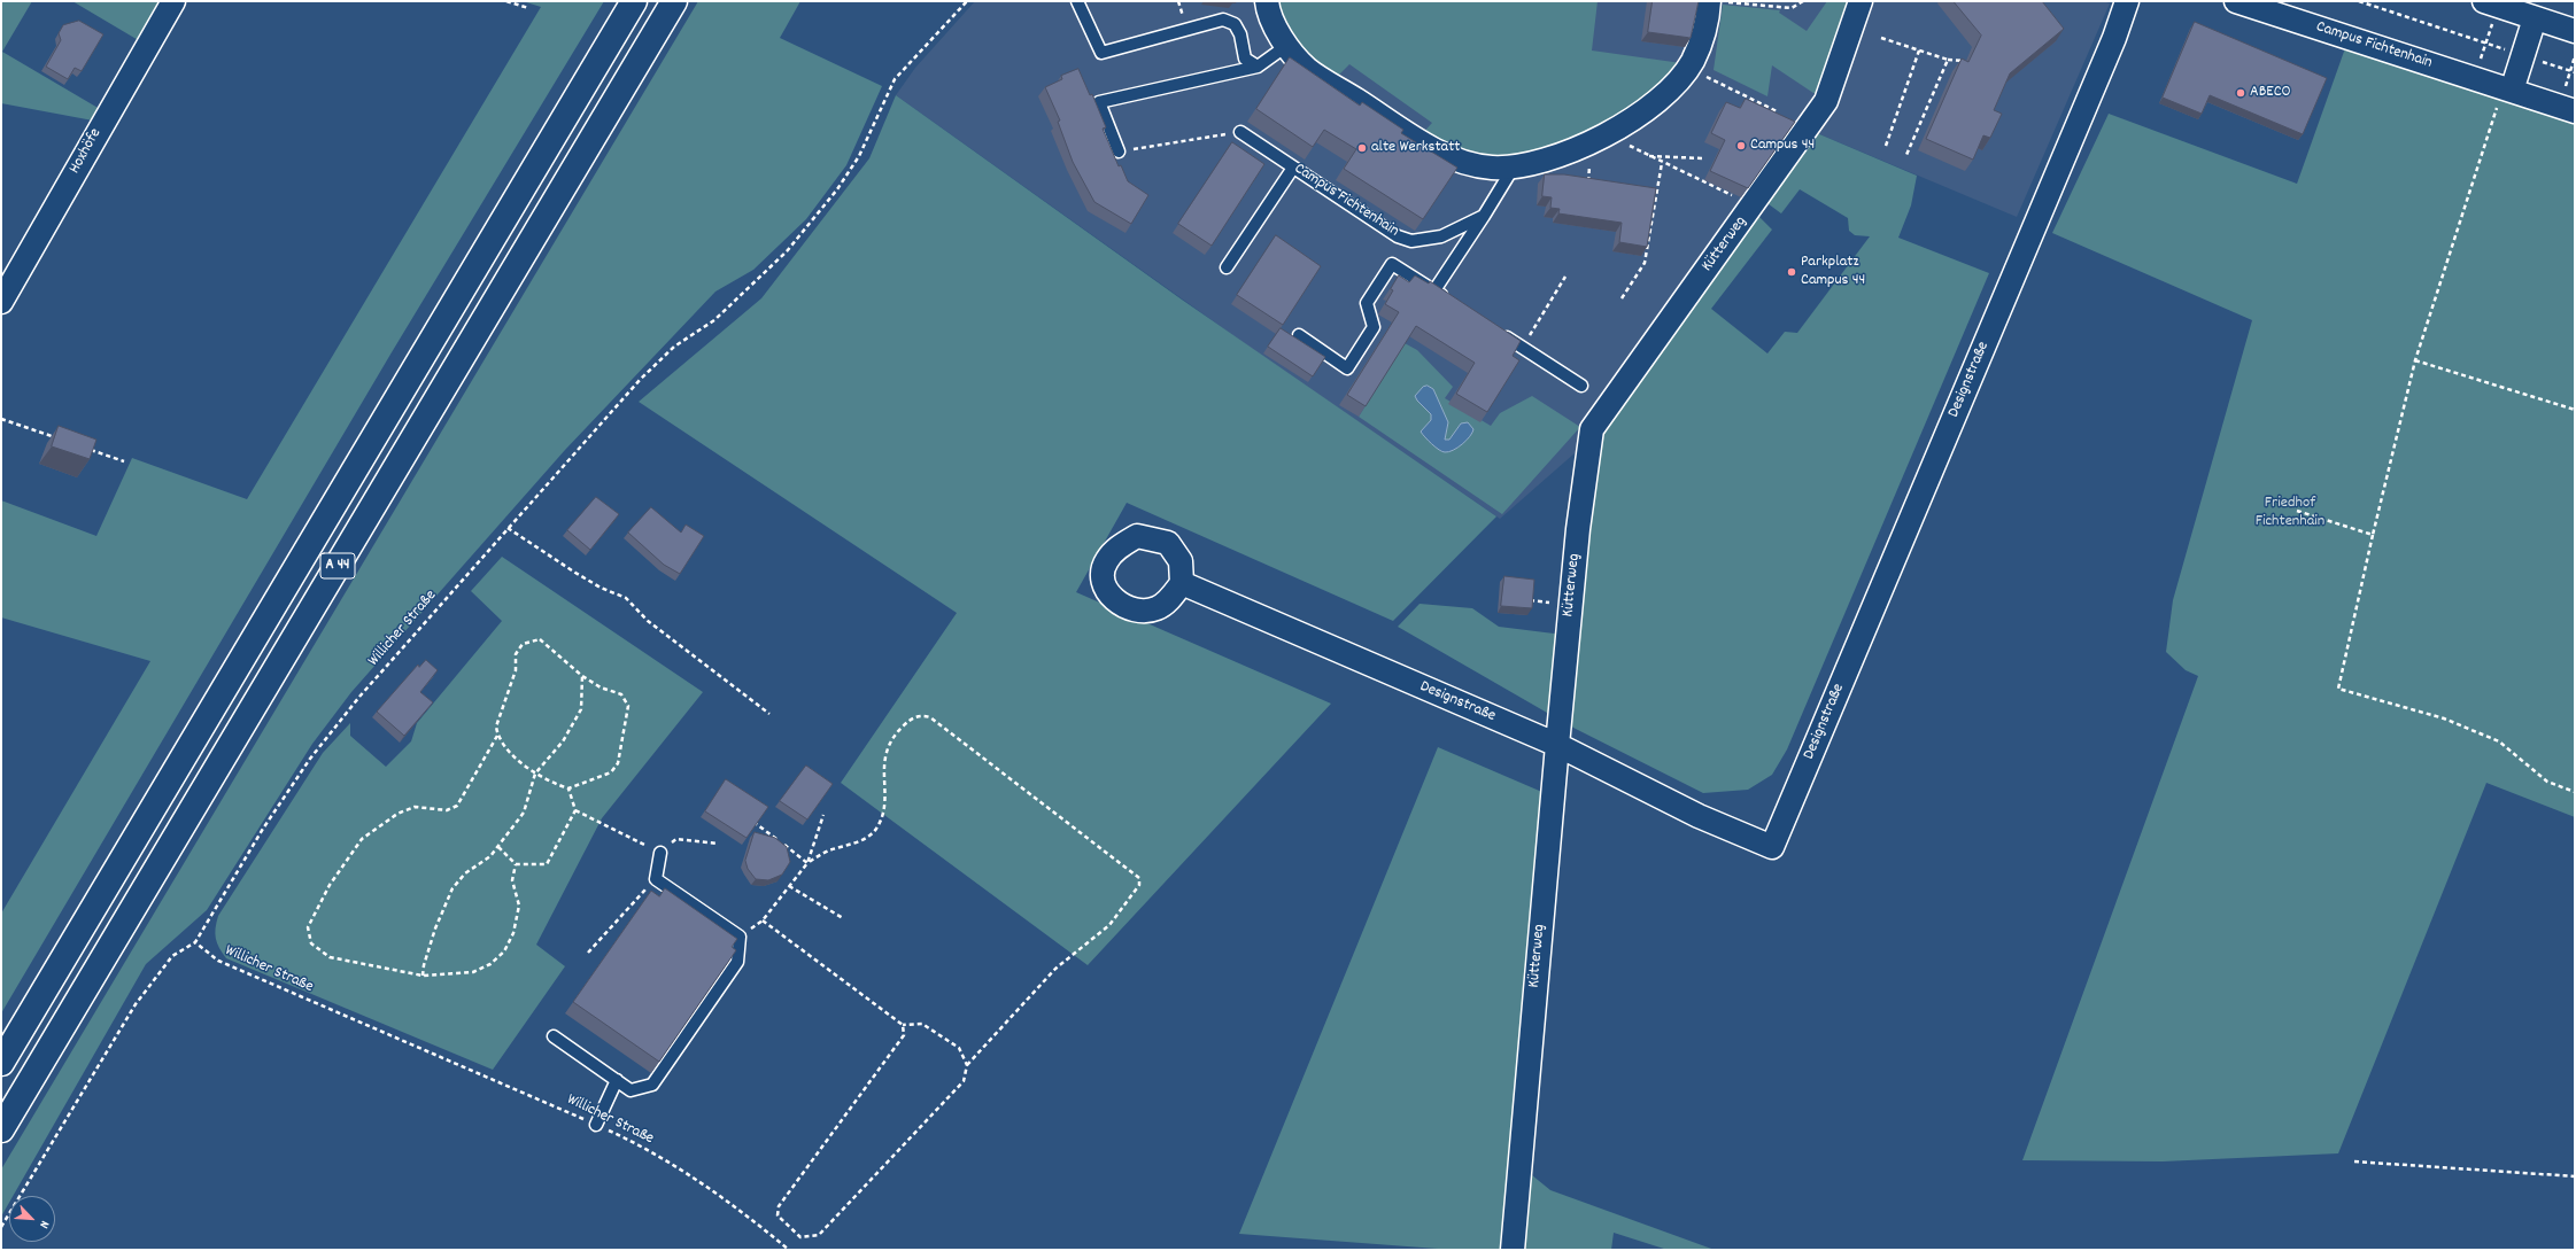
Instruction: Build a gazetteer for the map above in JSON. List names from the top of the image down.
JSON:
{
  "streets": {
    "highway": ["A 44"],
    "street": [
      "Campus Fichtenhain",
      "Hoxhöfe",
      "Kütterweg",
      "Designstraße"
    ],
    "path": ["Willicher Straße"]
  },
  "crossings": [
    ["Kütterweg", "Designstraße"]
  ],
  "parks": ["Friedhof Fichtenhain"],
  "places": [
    "ABECO",
    "Campus 44",
    "alte Werkstatt",
    "Parkplatz Campus 44"
  ],
  "north": "bottom right"
}
